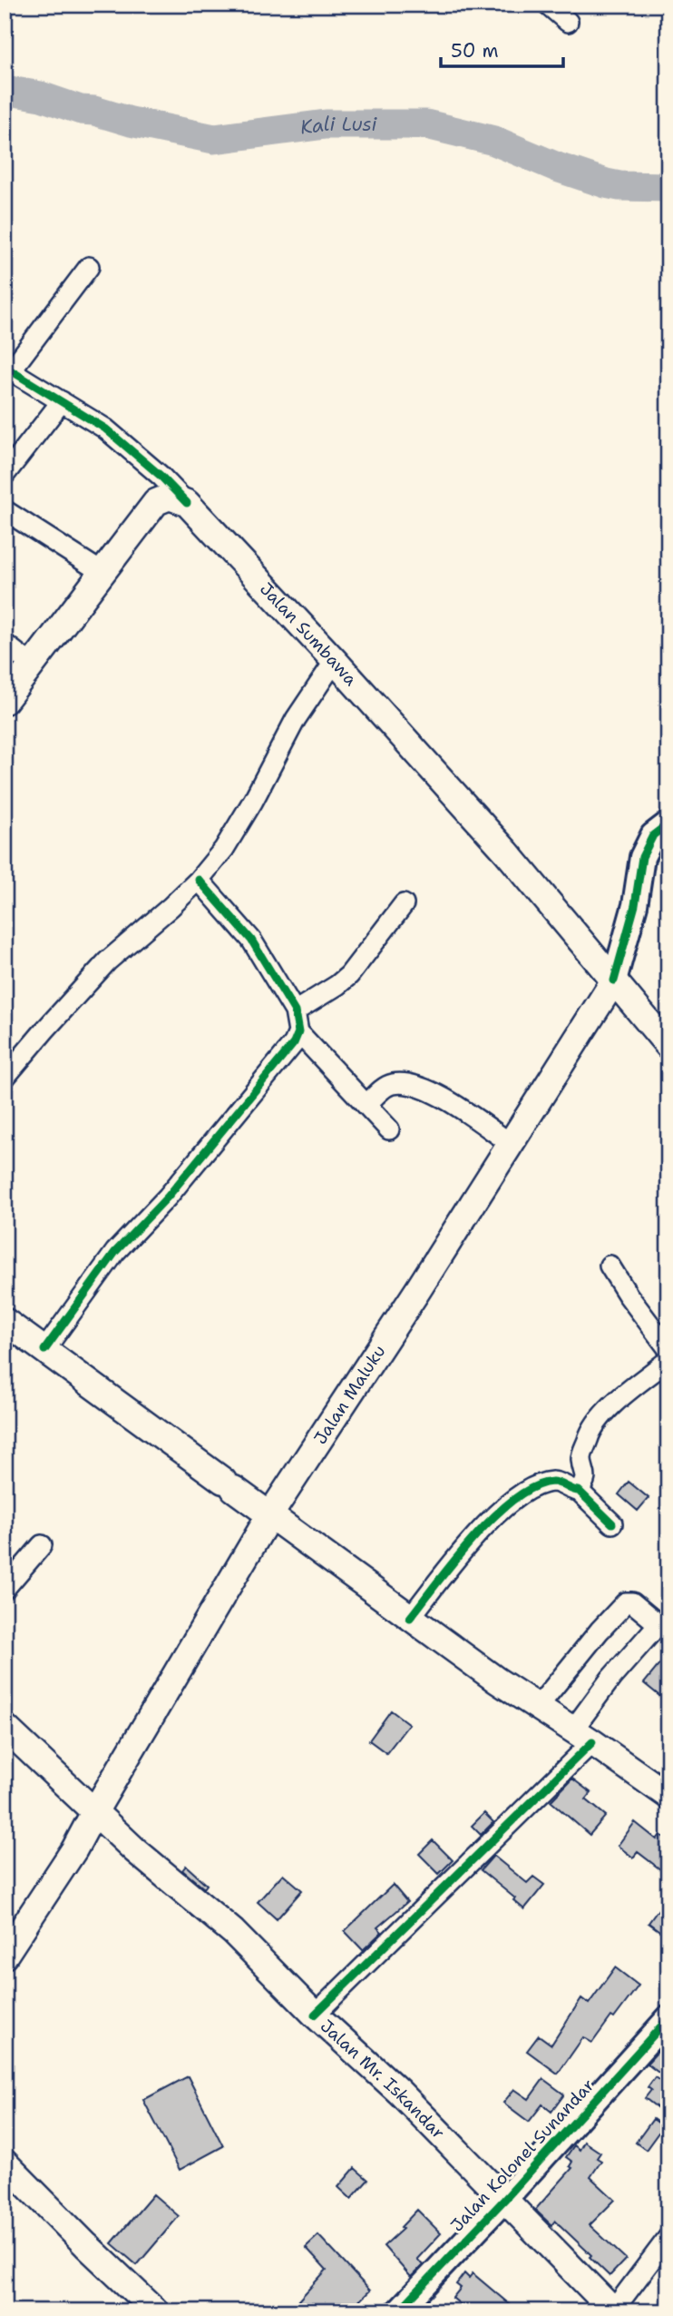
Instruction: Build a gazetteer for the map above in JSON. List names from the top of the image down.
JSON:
{
  "streets": {
    "main road": ["Jalan Sumbawa", "Jalan Maluku", "Jalan Mr. Iskandar"],
    "street": ["Jalan Kolonel Sunandar"]
  },
  "crossings": [
    ["Jalan Sumbawa", "Jalan Maluku"],
    ["Jalan Maluku", "Jalan Mr. Iskandar"],
    ["Jalan Mr. Iskandar", "Jalan Kolonel Sunandar"]
  ],
  "water": ["Kali Lusi"],
  "scale_bar": "50 m"
}
